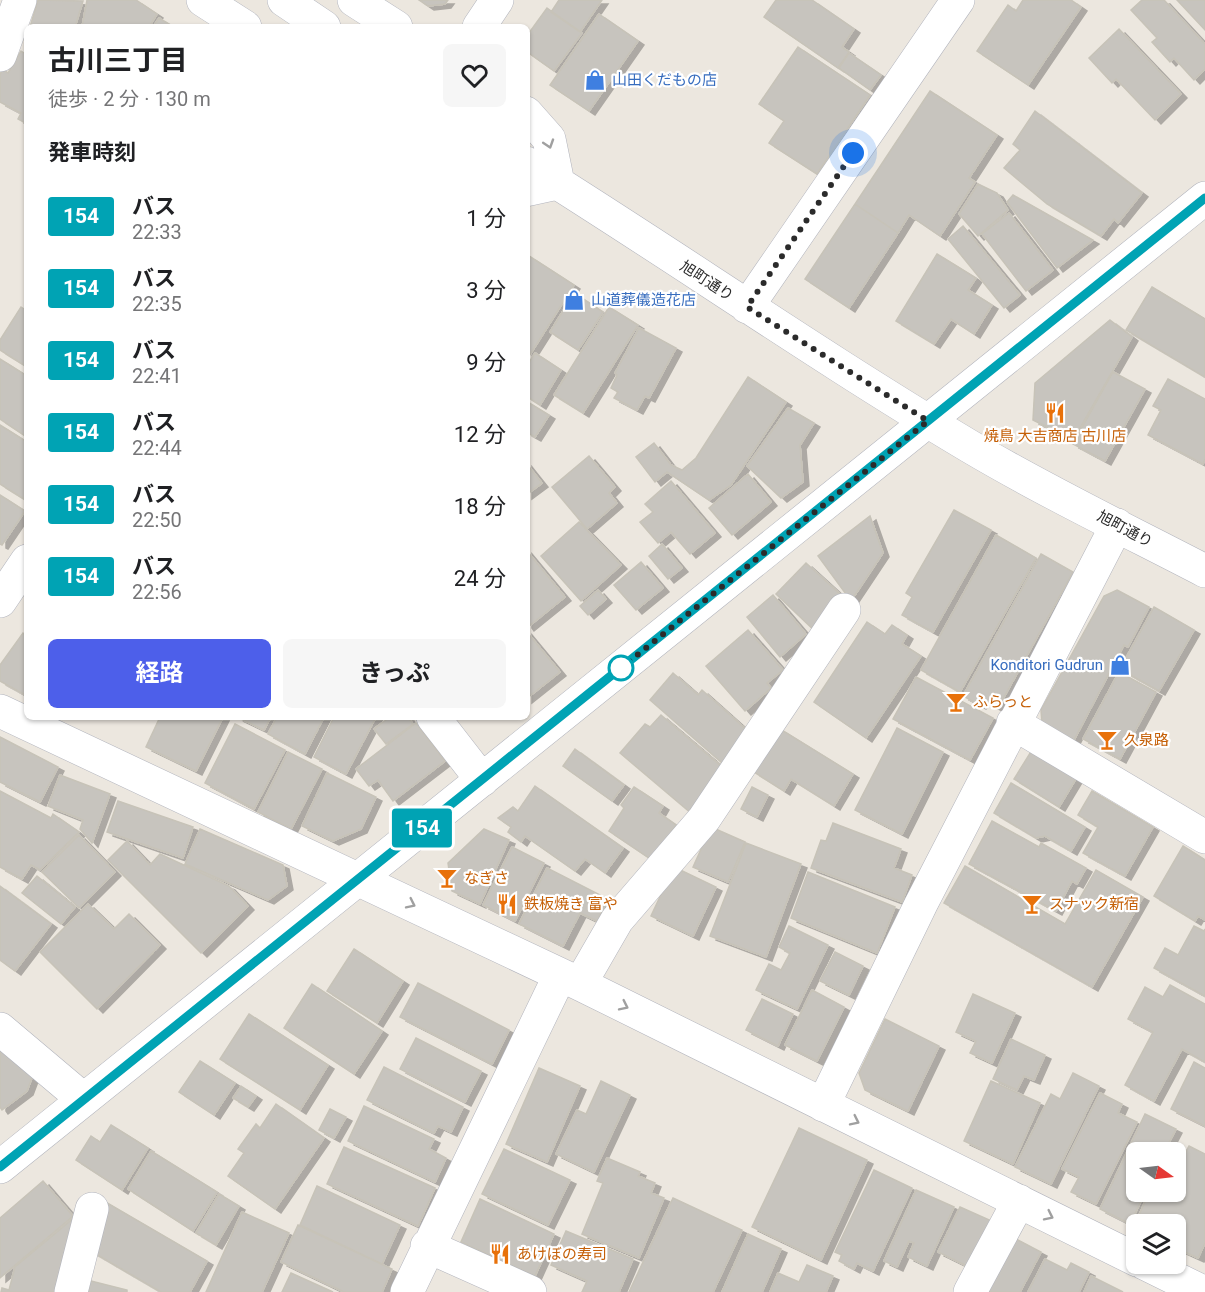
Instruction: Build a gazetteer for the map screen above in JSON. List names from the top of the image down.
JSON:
{
  "streets": {
    "street": ["旭町通り"]
  },
  "places": {
    "shop": ["山田くだもの店", "山道葬儀造花店", "Konditori Gudrun"],
    "restaurant": ["焼鳥 大吉商店 古川店", "鉄板焼き 富や", "あけぼの寿司"],
    "bar": [
      "ふらっと",
      "久泉路",
      "なぎさ",
      "スナック新宿"
    ]
  },
  "lines": ["bus line 154"],
  "north": "right",
  "page": {
    "on_map": "154",
    "heading": [
      ["古川三丁目", "徒歩 · 2 分 · 130 m"],
      "発車時刻"
    ],
    "list": [
      {
        "mark": "154",
        "name": "バス",
        "note": "22:33",
        "value": "1 分"
      },
      {
        "mark": "154",
        "name": "バス",
        "note": "22:35",
        "value": "3 分"
      },
      {
        "mark": "154",
        "name": "バス",
        "note": "22:41",
        "value": "9 分"
      },
      {
        "mark": "154",
        "name": "バス",
        "note": "22:44",
        "value": "12 分"
      },
      {
        "mark": "154",
        "name": "バス",
        "note": "22:50",
        "value": "18 分"
      },
      {
        "mark": "154",
        "name": "バス",
        "note": "22:56",
        "value": "24 分"
      }
    ],
    "buttons": ["経路", "きっぷ"]
  }
}
